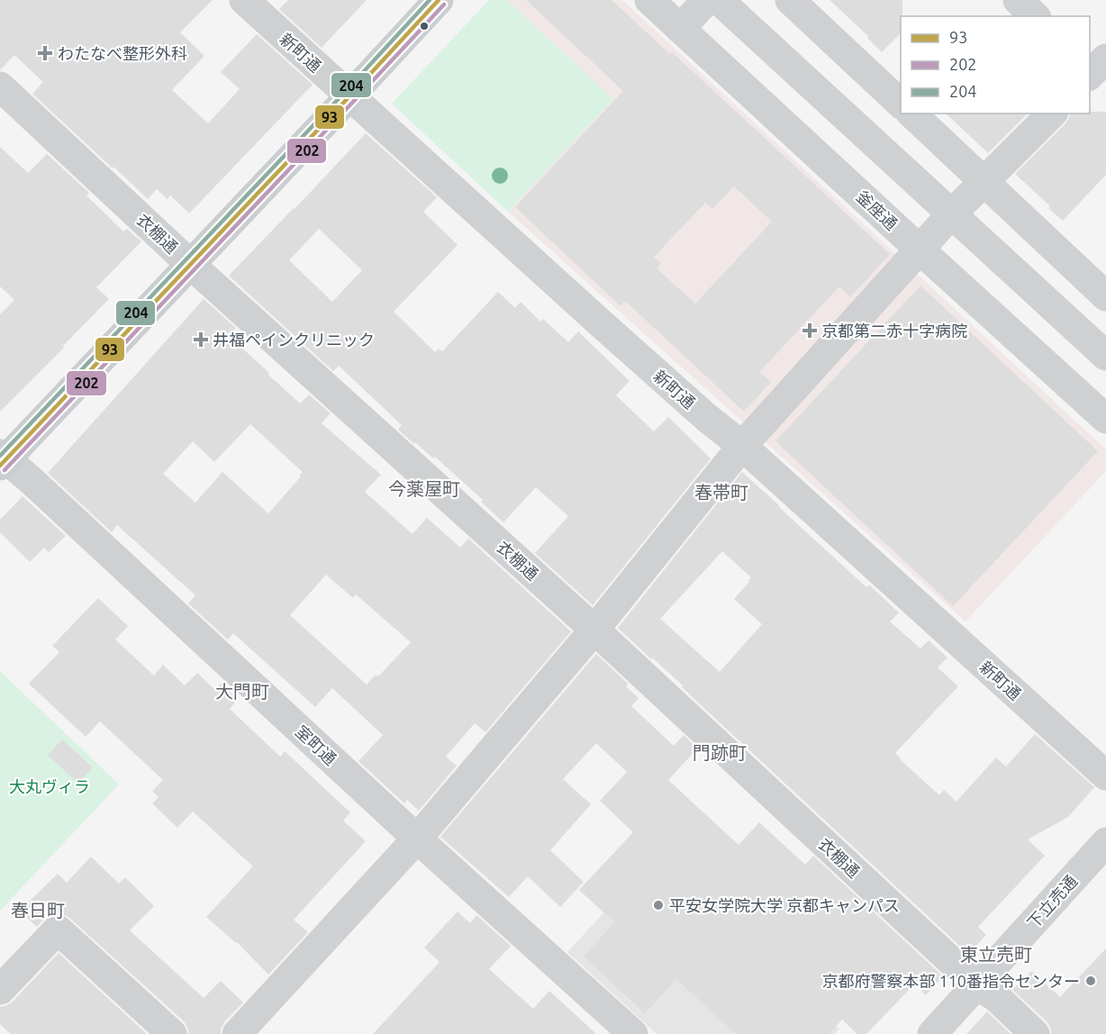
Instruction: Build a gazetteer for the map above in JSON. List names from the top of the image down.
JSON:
{
  "streets": {
    "street": [
      "新町通",
      "釜座通",
      "衣棚通",
      "室町通",
      "下立売通"
    ]
  },
  "crossings": [
    ["衣棚通", "下立売通"]
  ],
  "districts": [
    "今薬屋町",
    "春帯町",
    "大門町",
    "門跡町",
    "春日町",
    "東立売町"
  ],
  "parks": ["大丸ヴィラ"],
  "places": {
    "health": ["わたなべ整形外科", "京都第二赤十字病院", "井福ペインクリニック"],
    "other": ["平安女学院大学 京都キャンパス", "京都府警察本部 110番指令センター"]
  },
  "lines": ["transit line 93", "transit line 204", "transit line 202"],
  "legend": ["93", "202", "204"]
}
